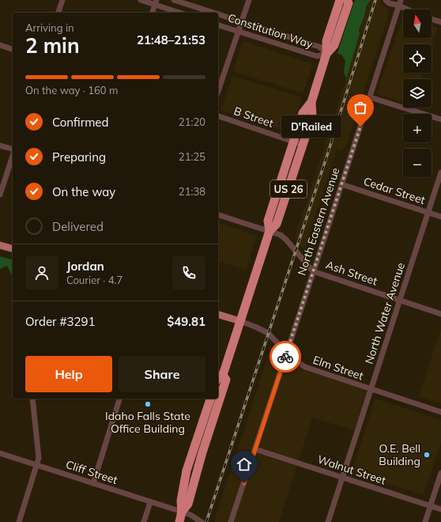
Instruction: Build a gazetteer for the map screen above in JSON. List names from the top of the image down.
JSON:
{
  "streets": {
    "highway": ["US 26"],
    "street": [
      "Constitution Way",
      "B Street",
      "Cedar Street",
      "North Eastern Avenue",
      "Ash Street",
      "North Water Avenue",
      "Elm Street",
      "Walnut Street",
      "Cliff Street"
    ]
  },
  "crossings": [
    ["Constitution Way", "US 26"],
    ["B Street", "US 26"],
    ["US 26", "Ash Street"],
    ["US 26", "Elm Street"],
    ["Cedar Street", "North Eastern Avenue"],
    ["Cedar Street", "North Water Avenue"],
    ["North Eastern Avenue", "Ash Street"],
    ["North Eastern Avenue", "Elm Street"],
    ["North Eastern Avenue", "Walnut Street"],
    ["Ash Street", "North Water Avenue"],
    ["North Water Avenue", "Elm Street"],
    ["North Water Avenue", "Walnut Street"]
  ],
  "places": ["D'Railed", "Idaho Falls State Office Building", "O.E. Bell Building"],
  "north": "top",
  "page": {
    "map_buttons": ["+", "−"],
    "heading": ["2 min", "Arriving in", "21:48–21:53"],
    "panel": [
      "Jordan",
      "Courier · 4.7",
      "Order #3291",
      "$49.81"
    ],
    "bar": "On the way · 160 m",
    "list": [
      ["Confirmed", "21:20"],
      ["Preparing", "21:25"],
      ["On the way", "21:38"],
      "Delivered"
    ],
    "bubble": "D'Railed",
    "buttons": ["Help", "Share"]
  }
}
